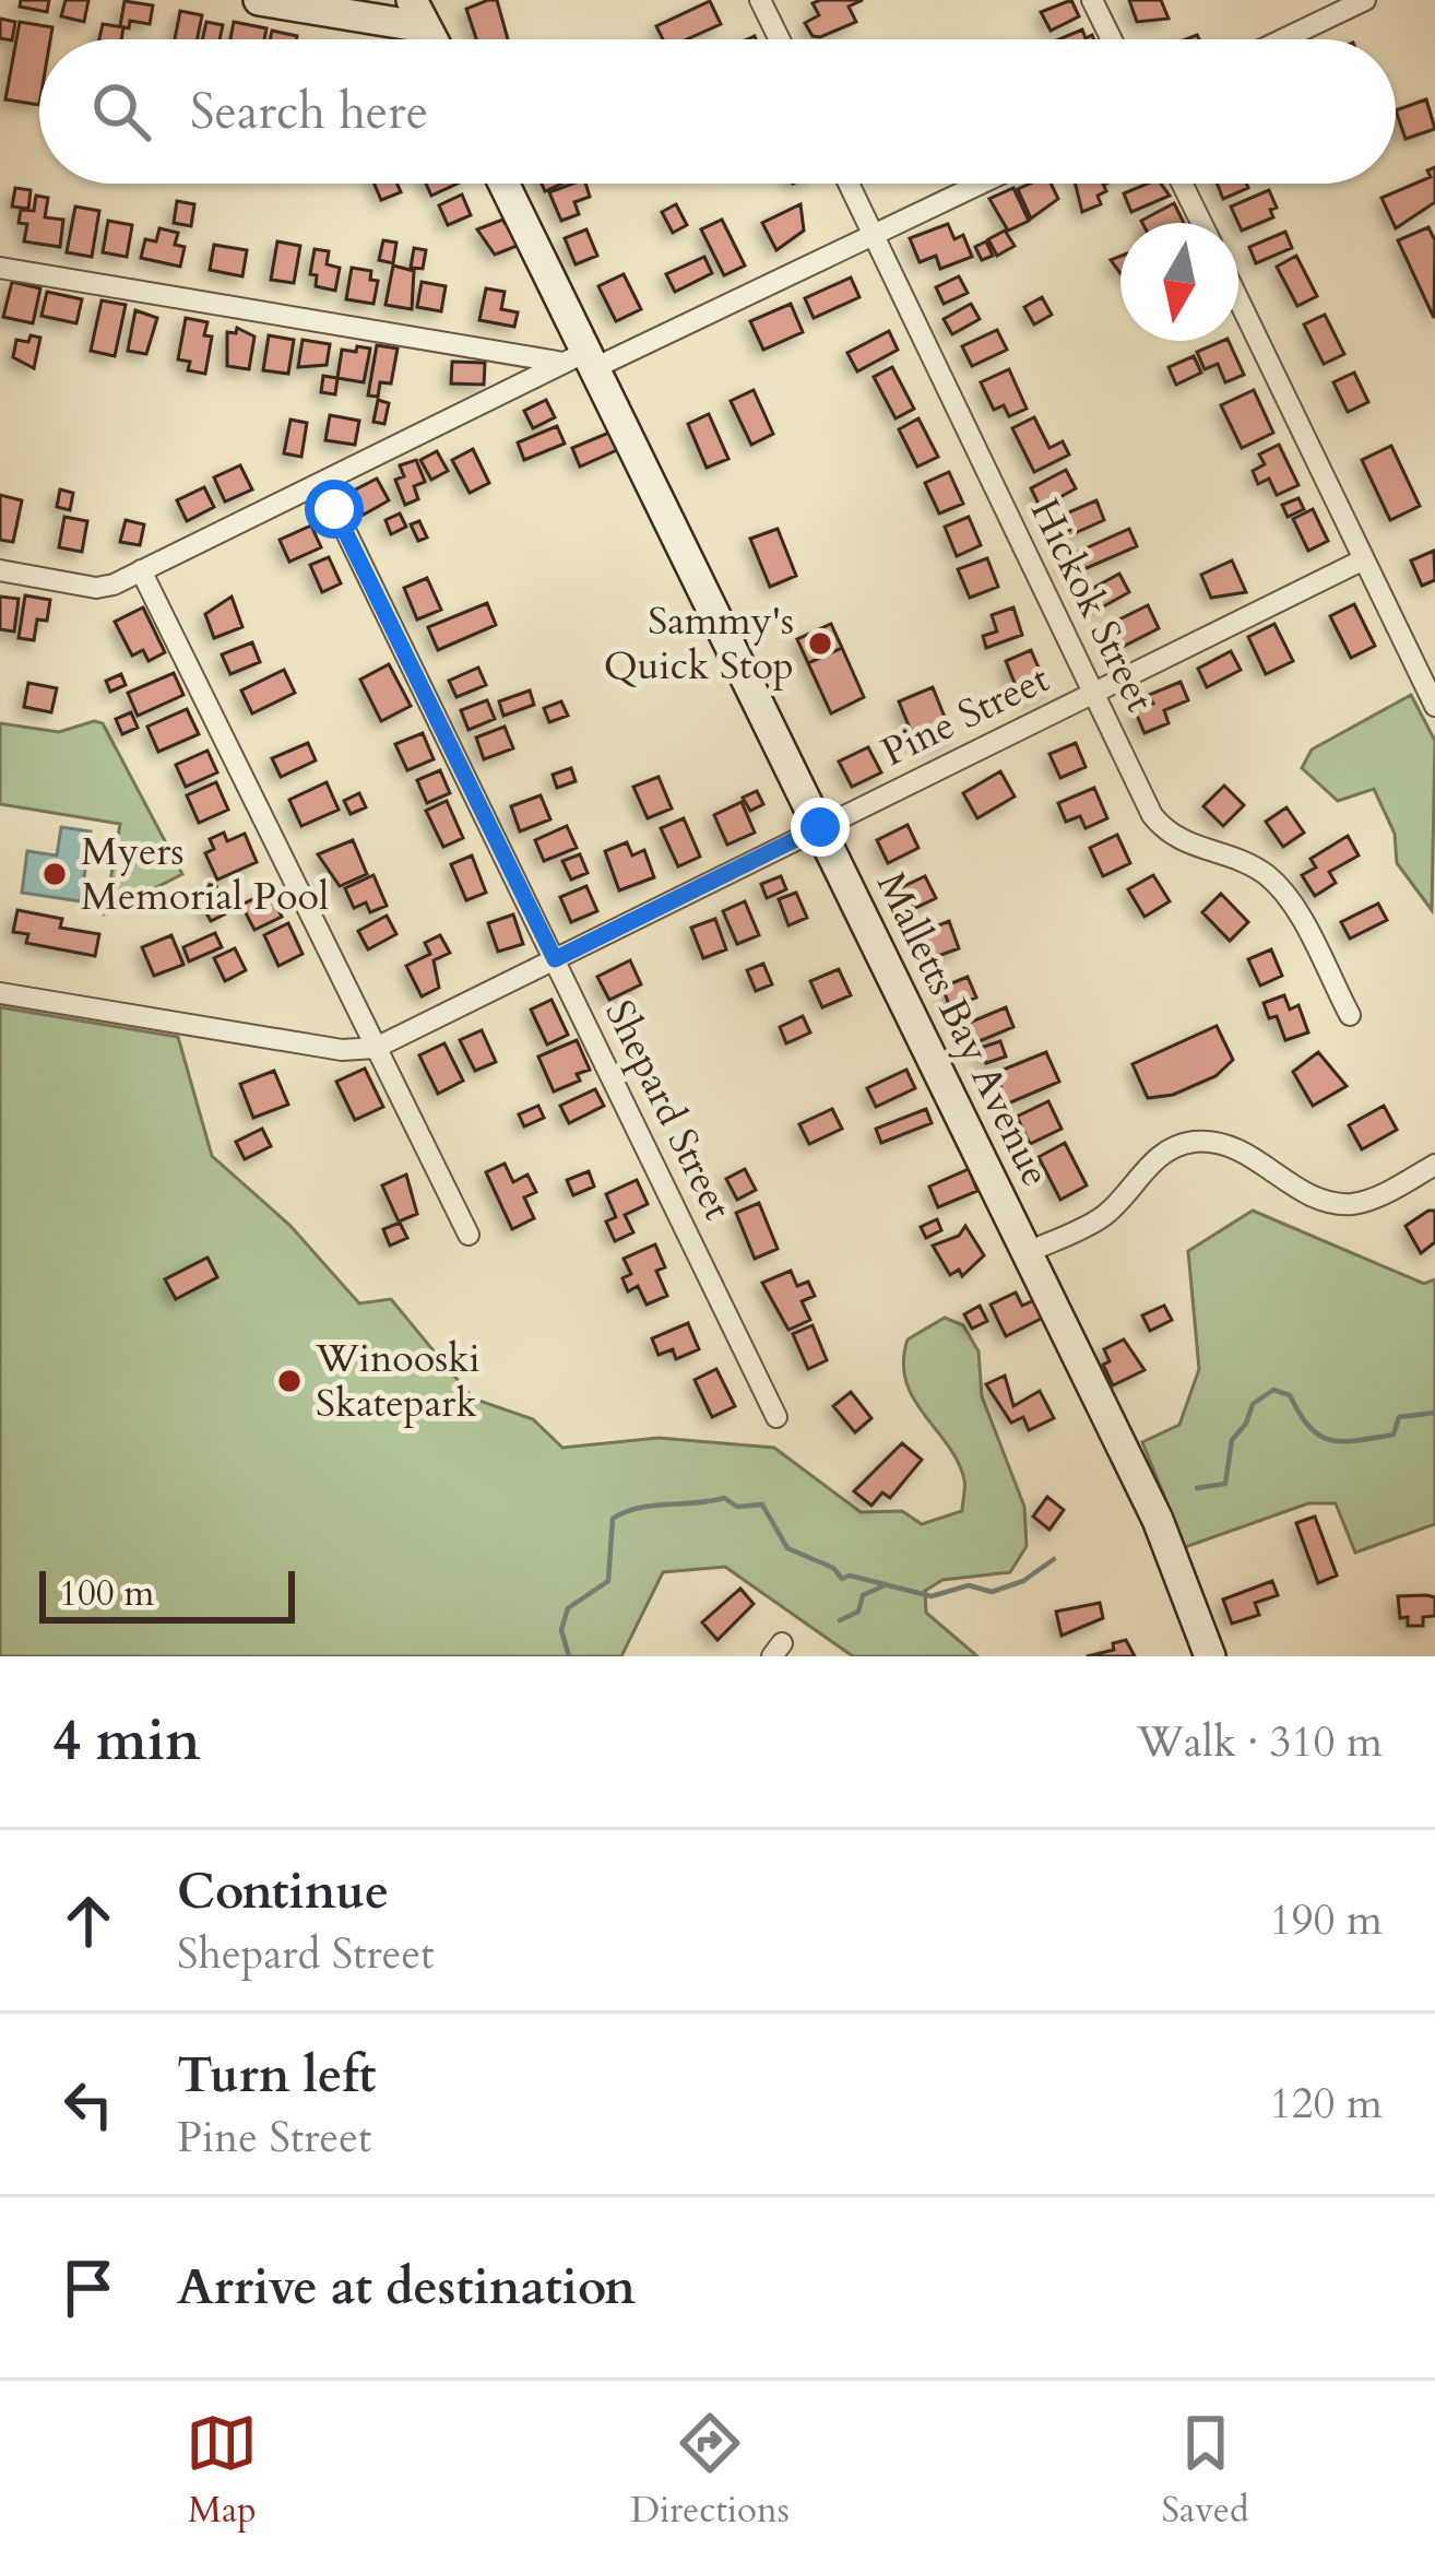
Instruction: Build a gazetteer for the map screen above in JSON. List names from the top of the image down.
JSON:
{
  "streets": {
    "street": [
      "Hickok Street",
      "Pine Street",
      "Malletts Bay Avenue",
      "Shepard Street"
    ]
  },
  "crossings": [
    ["Hickok Street", "Pine Street"],
    ["Pine Street", "Malletts Bay Avenue"],
    ["Pine Street", "Shepard Street"]
  ],
  "places": ["Sammy's Quick Stop", "Myers Memorial Pool", "Winooski Skatepark"],
  "scale_bar": "100 m",
  "north": "bottom",
  "page": {
    "search": "Search here",
    "scale": "100 m",
    "heading": ["4 min", "Walk · 310 m"],
    "list": [
      ["Continue", "Shepard Street", "190 m"],
      ["Turn left", "Pine Street", "120 m"],
      "Arrive at destination"
    ],
    "nav": ["Map", "Directions", "Saved"]
  }
}
